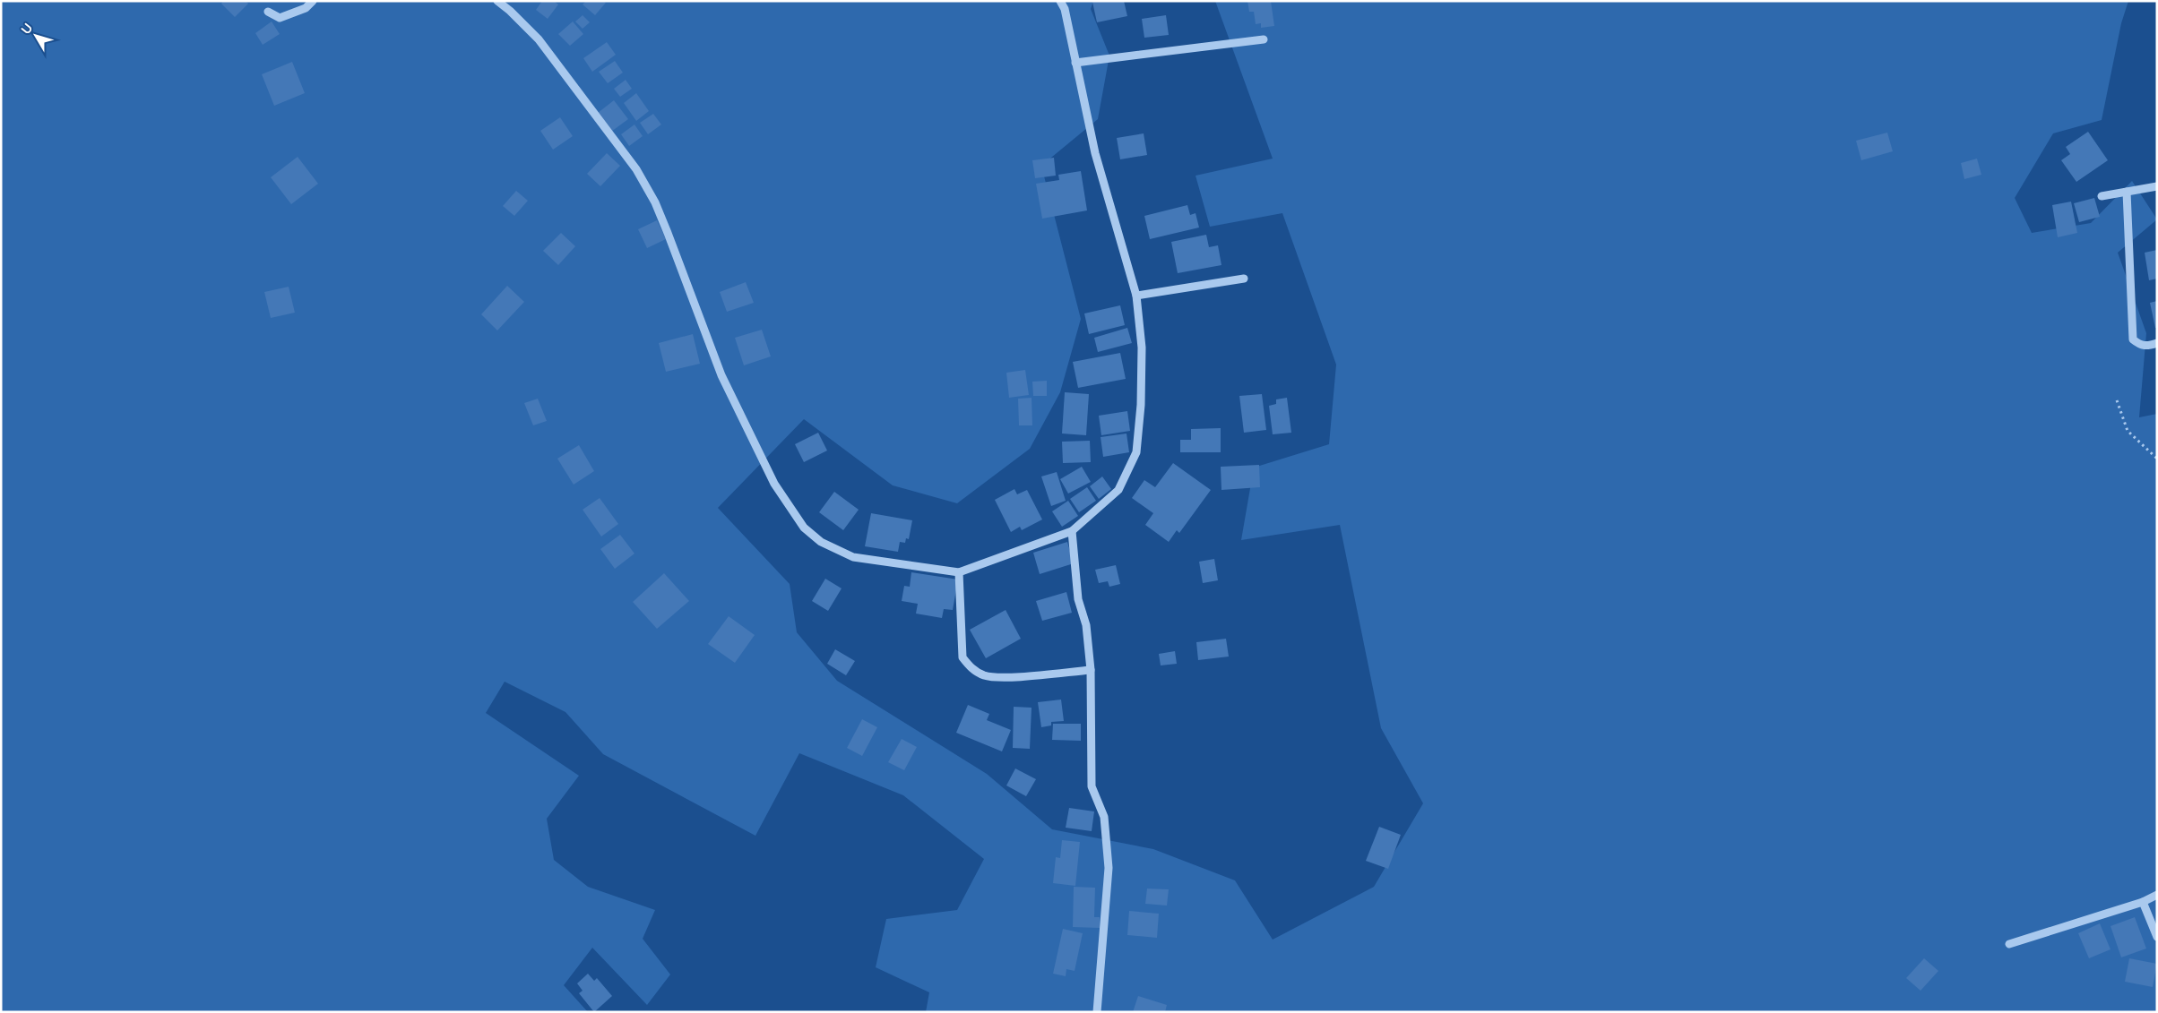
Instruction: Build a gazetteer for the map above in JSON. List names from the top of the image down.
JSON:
{
  "north": "top left"
}
